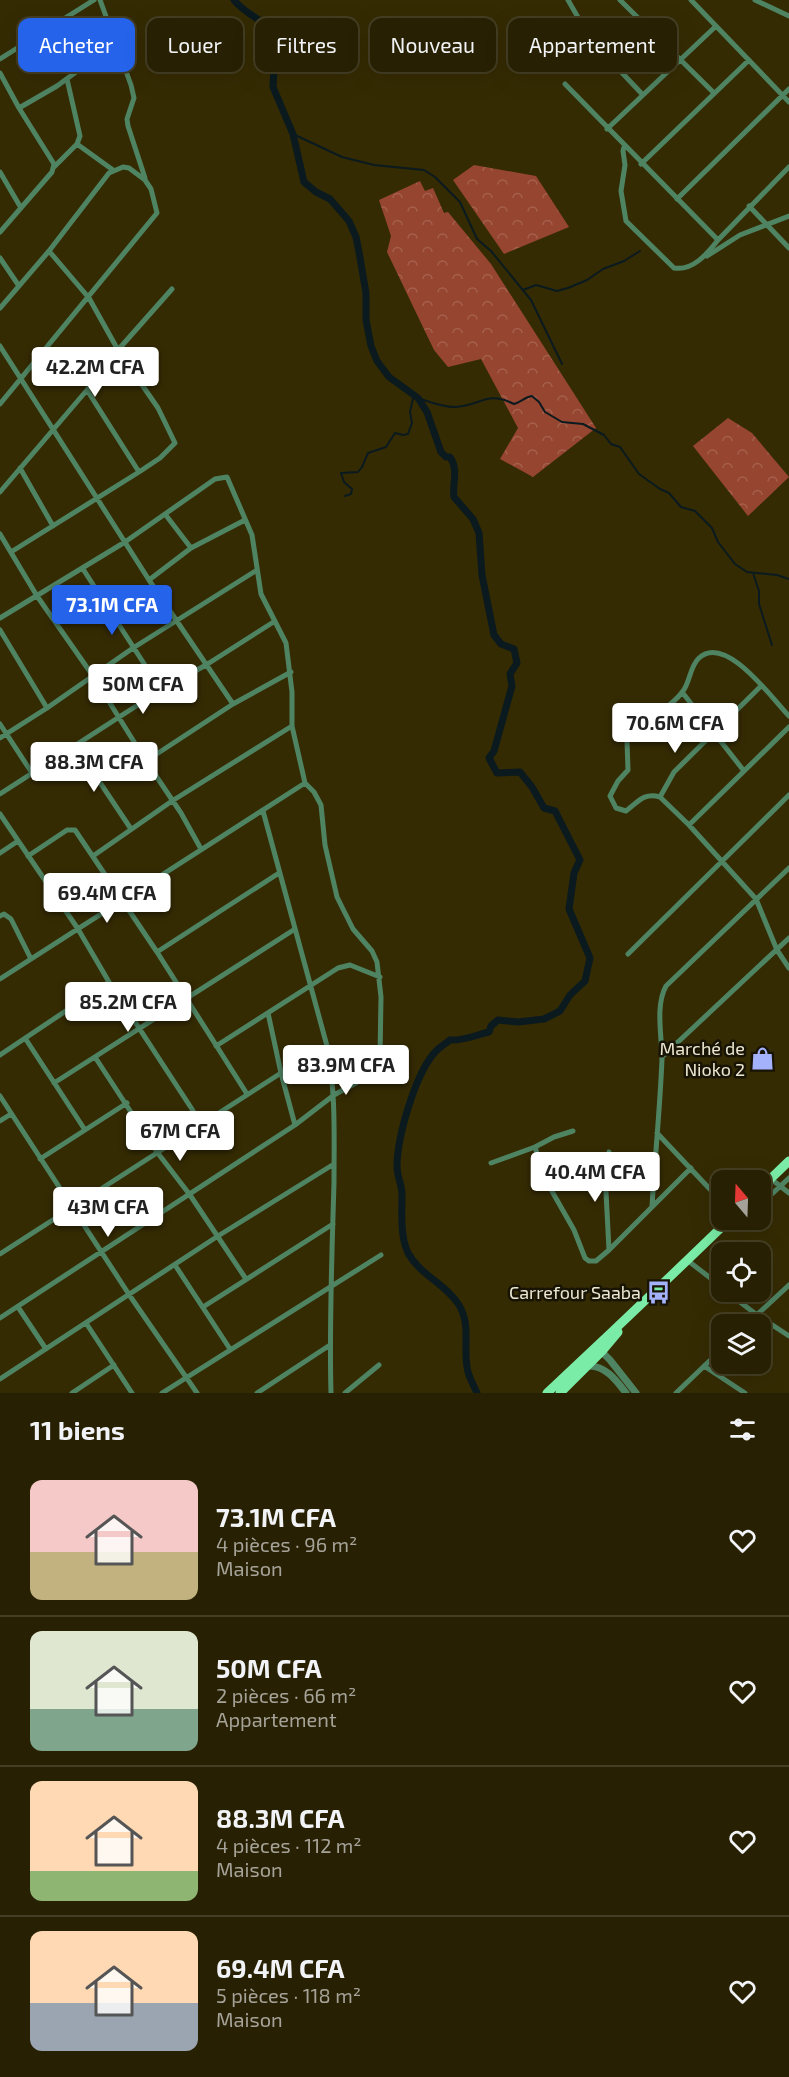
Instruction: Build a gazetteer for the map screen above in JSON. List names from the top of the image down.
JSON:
{
  "places": {
    "shop": ["Marché de Nioko 2"],
    "bus stop": ["Carrefour Saaba"]
  },
  "north": "top",
  "page": {
    "chip": [
      "Acheter",
      "Louer",
      "Filtres",
      "Nouveau",
      "Appartement"
    ],
    "price": [
      "42.2M CFA",
      "73.1M CFA",
      "50M CFA",
      "70.6M CFA",
      "88.3M CFA",
      "69.4M CFA",
      "85.2M CFA",
      "83.9M CFA",
      "67M CFA",
      "40.4M CFA",
      "43M CFA"
    ],
    "heading": "11 biens",
    "list": [
      {
        "name": "73.1M CFA",
        "note": "4 pièces · 96 m² · Maison"
      },
      {
        "name": "50M CFA",
        "note": "2 pièces · 66 m² · Appartement"
      },
      {
        "name": "88.3M CFA",
        "note": "4 pièces · 112 m² · Maison"
      },
      {
        "name": "69.4M CFA",
        "note": "5 pièces · 118 m² · Maison"
      }
    ]
  }
}
